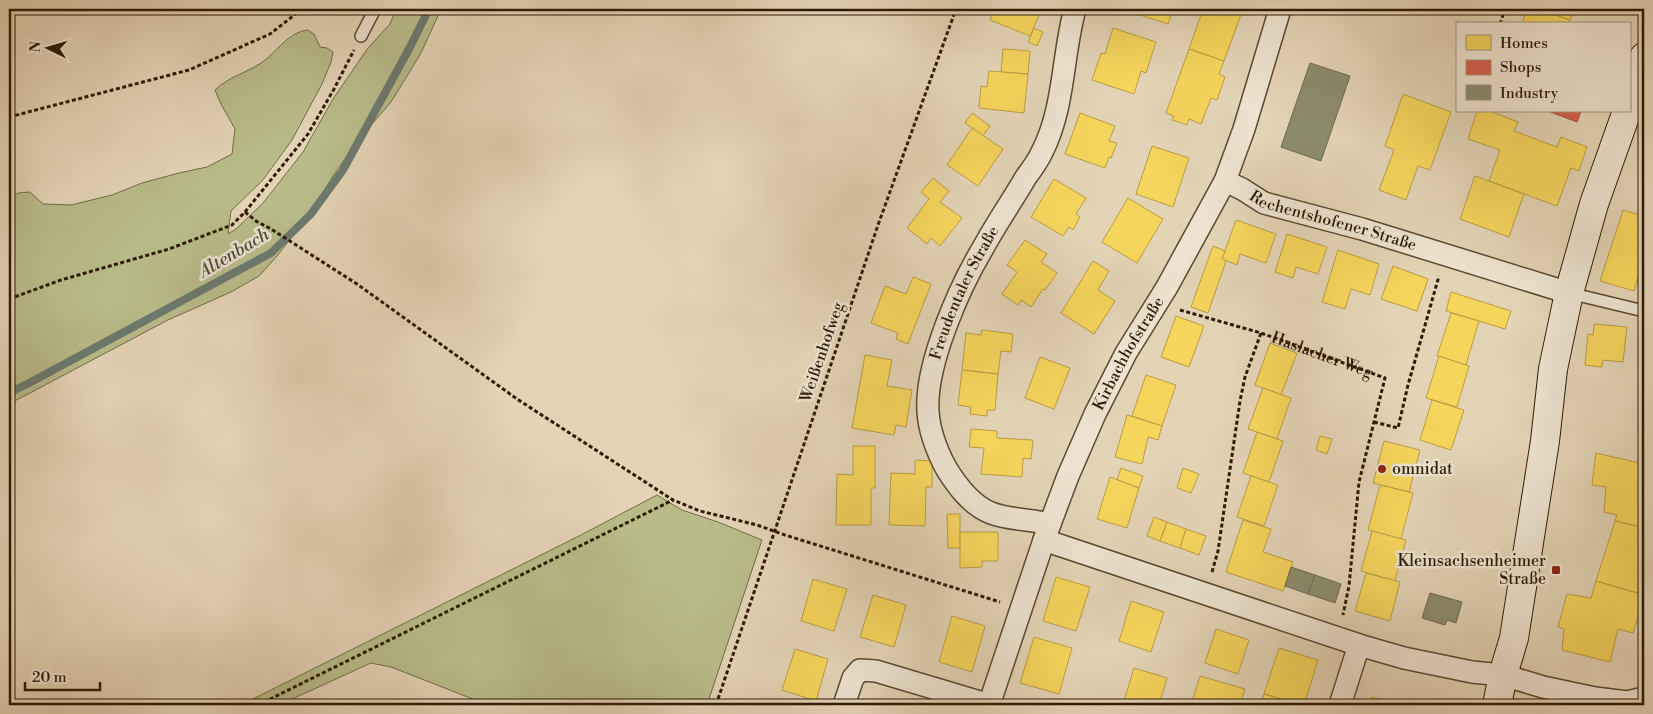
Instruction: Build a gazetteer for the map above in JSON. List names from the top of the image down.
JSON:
{
  "streets": {
    "street": ["Rechentshofener Straße", "Freudentaler Straße", "Kirbachhofstraße"],
    "path": ["Weißenhofweg", "Haslacher Weg"]
  },
  "crossings": [
    ["Rechentshofener Straße", "Kirbachhofstraße"],
    ["Freudentaler Straße", "Kirbachhofstraße"]
  ],
  "water": ["Altenbach"],
  "places": {
    "other": ["omnidat"],
    "transit": ["Kleinsachsenheimer Straße"]
  },
  "legend": ["Homes", "Shops", "Industry"],
  "scale_bar": "20 m",
  "north": "left"
}
